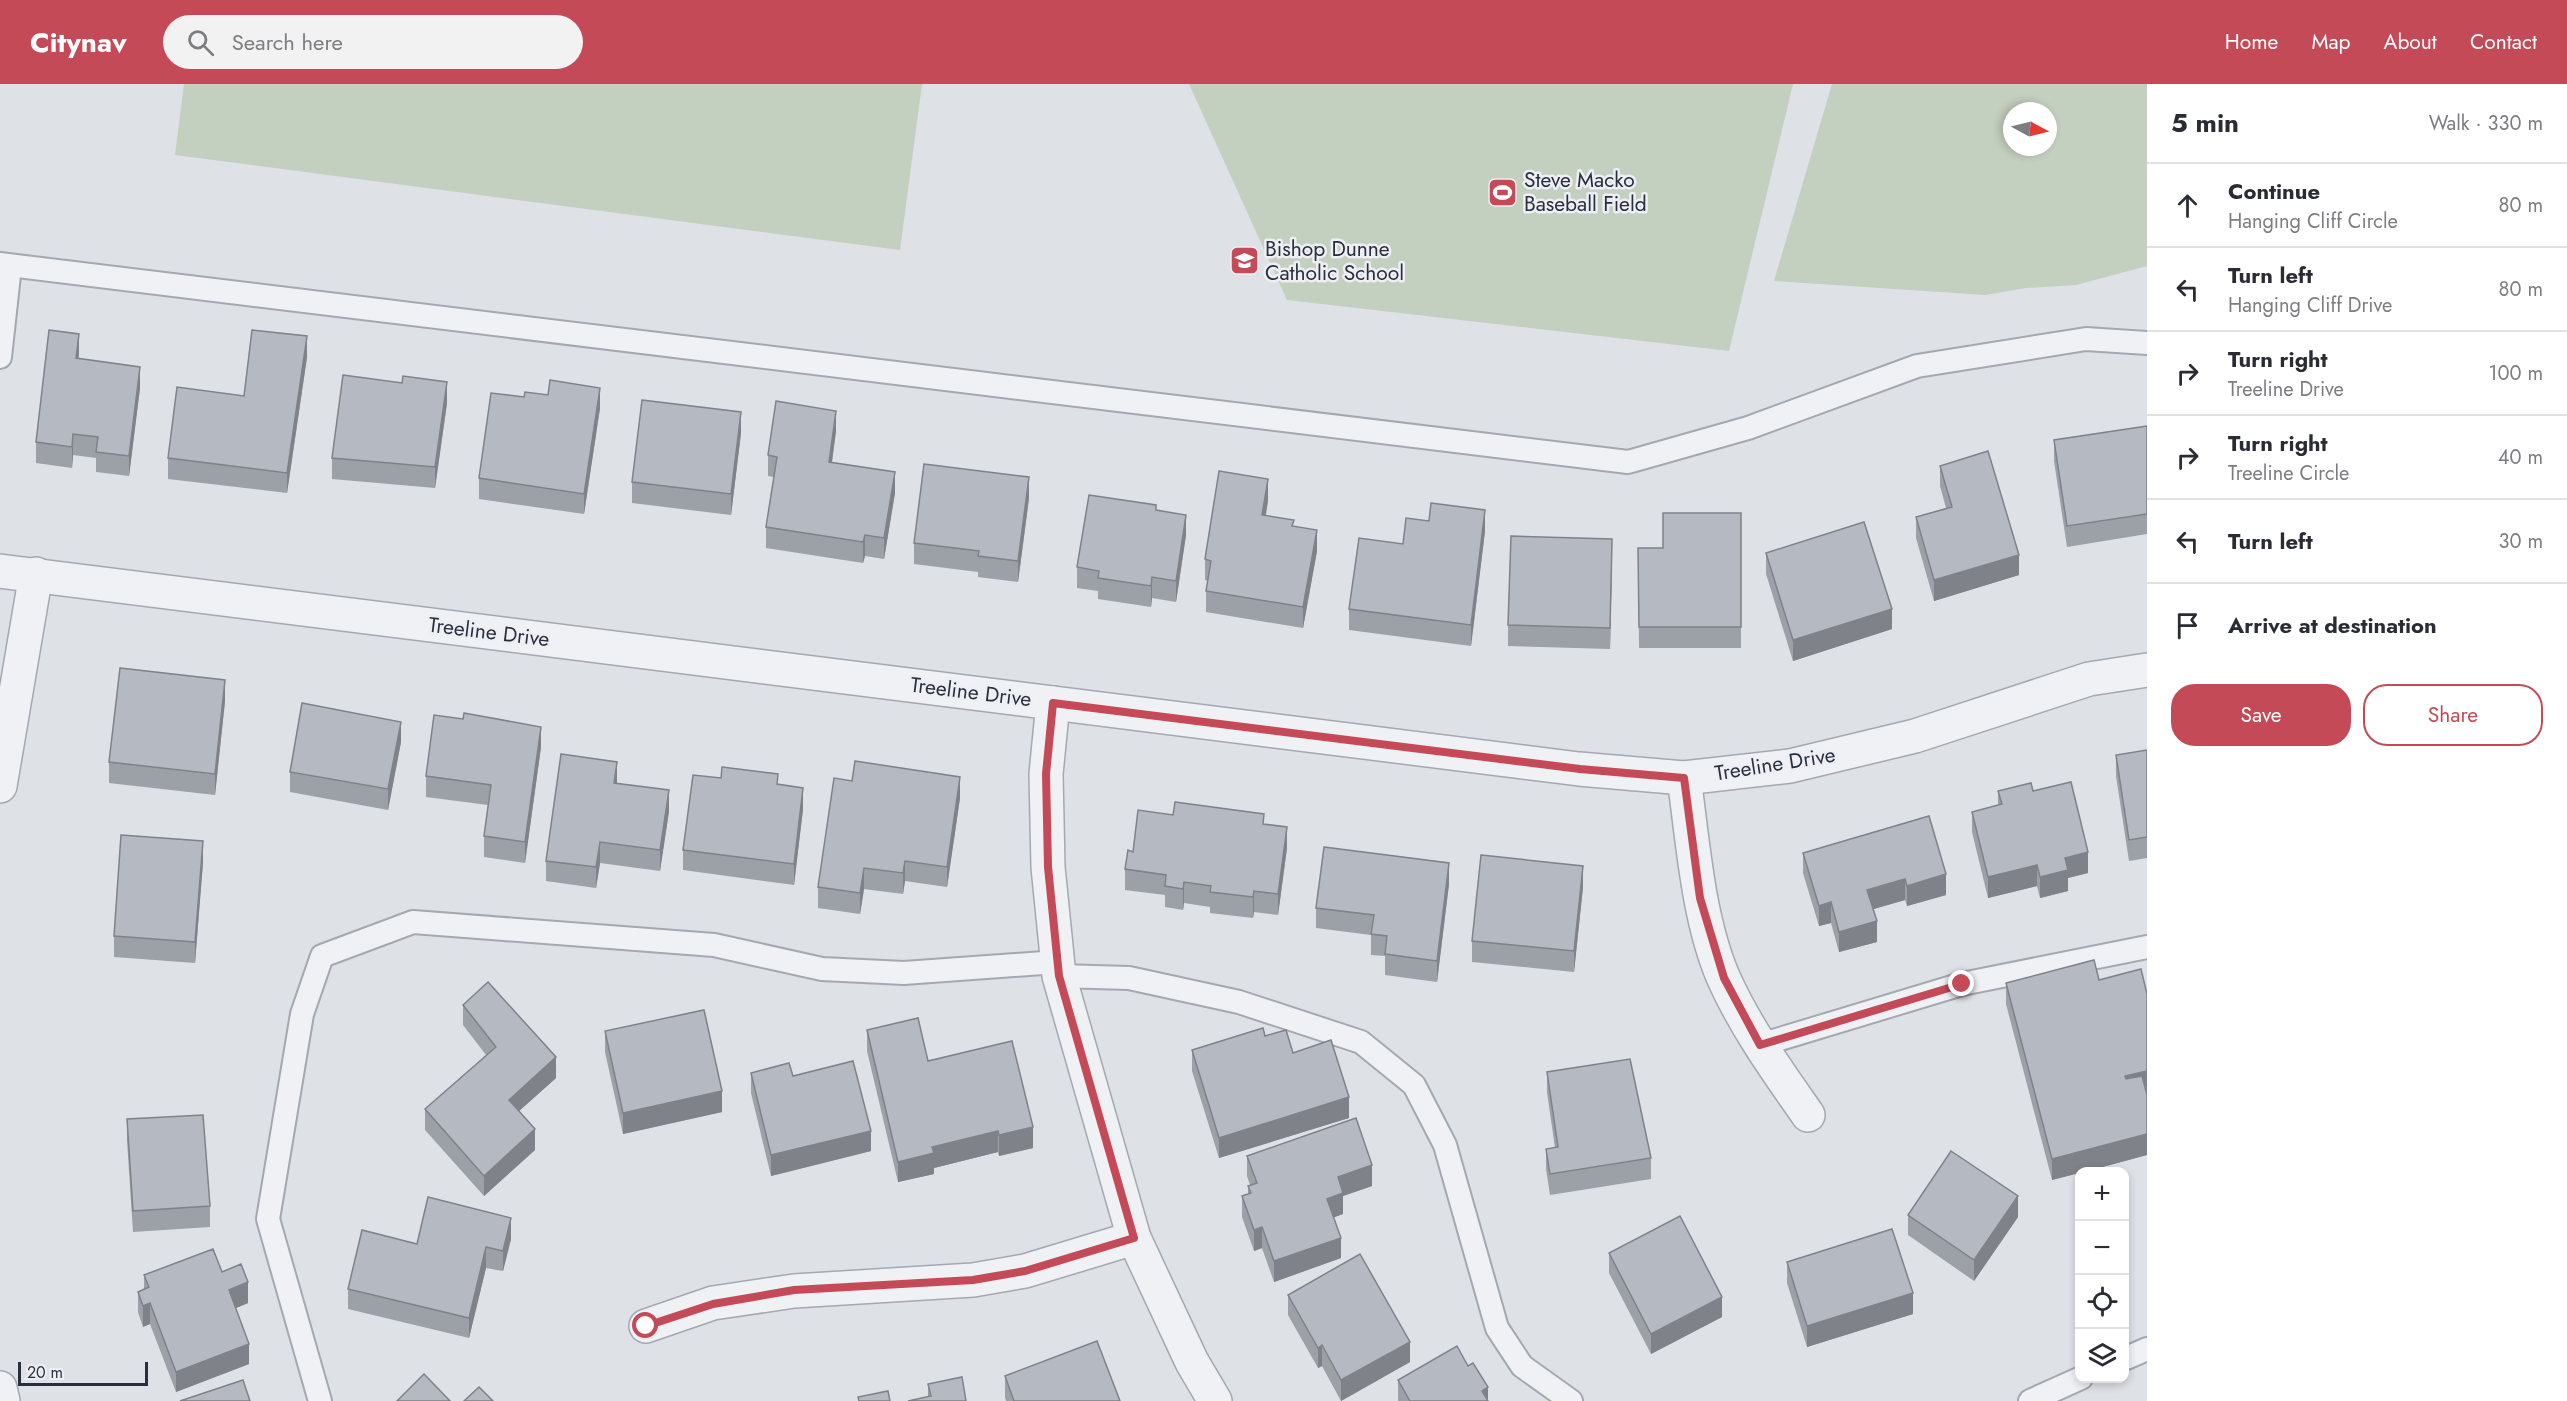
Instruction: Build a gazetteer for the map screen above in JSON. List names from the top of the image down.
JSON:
{
  "streets": {
    "street": ["Treeline Drive"]
  },
  "places": {
    "sports": ["Steve Macko Baseball Field"],
    "school or university": ["Bishop Dunne Catholic School"]
  },
  "scale_bar": "20 m",
  "north": "right",
  "page": {
    "header": "Citynav",
    "search": "Search here",
    "nav": [
      "Home",
      "Map",
      "About",
      "Contact"
    ],
    "heading": ["5 min", "Walk · 330 m"],
    "list": [
      ["Continue", "Hanging Cliff Circle", "80 m"],
      ["Turn left", "Hanging Cliff Drive", "80 m"],
      ["Turn right", "Treeline Drive", "100 m"],
      ["Turn right", "Treeline Circle", "40 m"],
      ["Turn left", "30 m"],
      "Arrive at destination"
    ],
    "buttons": ["Save", "Share"],
    "map_buttons": ["+", "−"],
    "scale": "20 m"
  }
}
